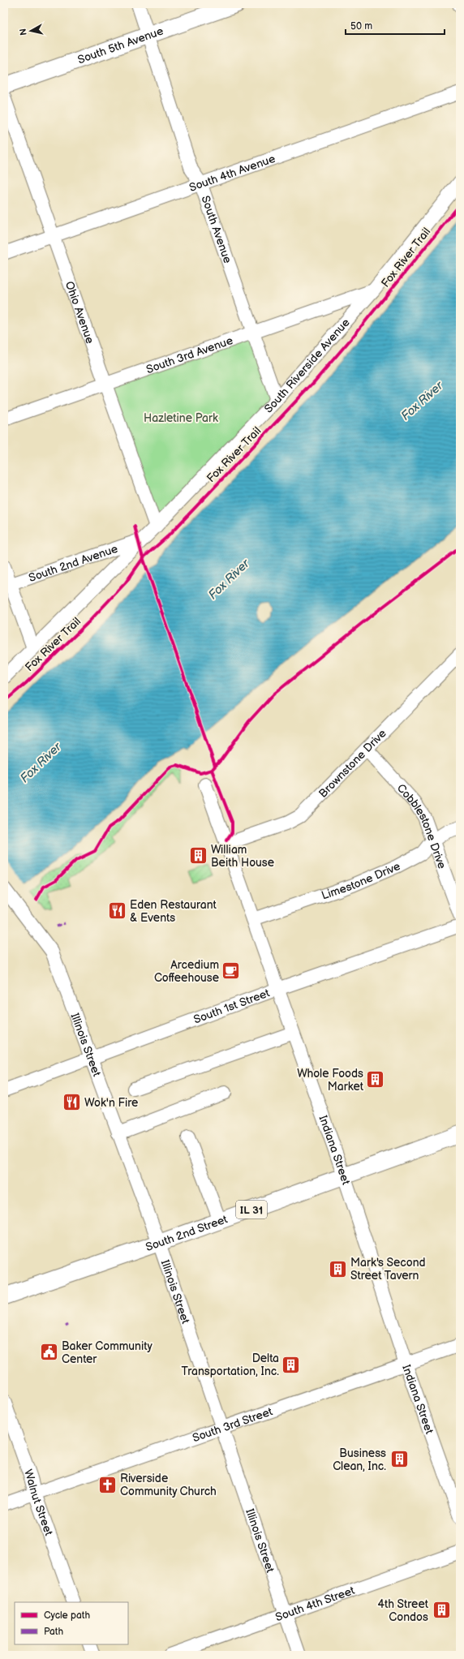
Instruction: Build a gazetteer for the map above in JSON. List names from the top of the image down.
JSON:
{
  "streets": {
    "main road": ["South 5th Avenue", "IL 31", "South 2nd Street"],
    "street": [
      "South 4th Avenue",
      "South Avenue",
      "Ohio Avenue",
      "South 3rd Avenue",
      "South Riverside Avenue",
      "South 2nd Avenue",
      "Brownstone Drive",
      "Cobblestone Drive",
      "Limestone Drive",
      "South 1st Street",
      "Illinois Street",
      "Indiana Street",
      "South 3rd Street",
      "Walnut Street",
      "South 4th Street"
    ],
    "cycle path": ["Fox River Trail"]
  },
  "crossings": [
    ["South 5th Avenue", "South Avenue"],
    ["South 4th Avenue", "South Avenue"],
    ["South 4th Avenue", "Ohio Avenue"],
    ["South Avenue", "South 3rd Avenue"],
    ["South Avenue", "South Riverside Avenue"],
    ["Ohio Avenue", "South 3rd Avenue"],
    ["Ohio Avenue", "South Riverside Avenue"],
    ["South 3rd Avenue", "South Riverside Avenue"],
    ["South Riverside Avenue", "South 2nd Avenue"],
    ["Brownstone Drive", "Cobblestone Drive"],
    ["Brownstone Drive", "Indiana Street"],
    ["Cobblestone Drive", "Limestone Drive"],
    ["Limestone Drive", "Indiana Street"],
    ["South 1st Street", "Illinois Street"],
    ["South 1st Street", "Indiana Street"],
    ["Illinois Street", "South 2nd Street"],
    ["Illinois Street", "South 3rd Street"],
    ["Illinois Street", "South 4th Street"],
    ["Indiana Street", "South 2nd Street"],
    ["Indiana Street", "South 3rd Street"],
    ["South 3rd Street", "Walnut Street"]
  ],
  "water": ["Fox River"],
  "parks": ["Hazletine Park"],
  "places": {
    "building": [
      "William Beith House",
      "Whole Foods Market",
      "Mark's Second Street Tavern",
      "Delta Transportation, Inc.",
      "Business Clean, Inc.",
      "4th Street Condos"
    ],
    "restaurant": ["Eden Restaurant & Events", "Wok'n Fire"],
    "cafe": ["Arcedium Coffeehouse"],
    "public building": ["Baker Community Center"],
    "church": ["Riverside Community Church"]
  },
  "legend": ["Cycle path", "Path"],
  "scale_bar": "50 m",
  "north": "left"
}
